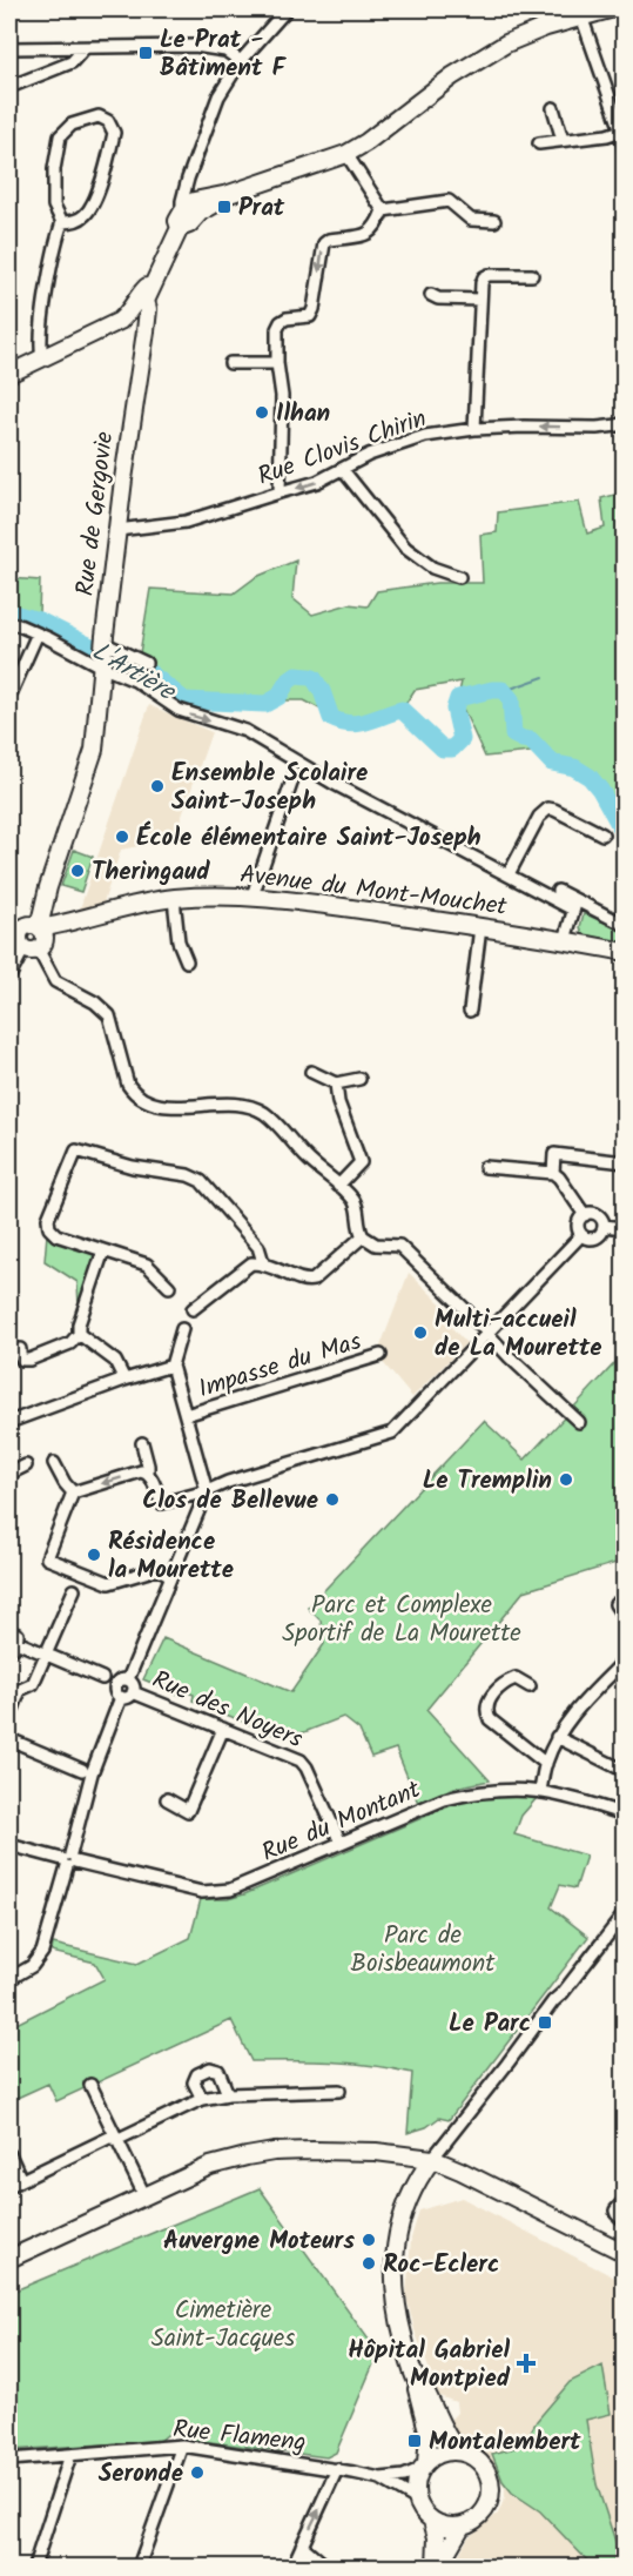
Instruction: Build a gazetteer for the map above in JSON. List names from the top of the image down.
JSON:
{
  "streets": {
    "main road": ["Rue de Gergovie", "Avenue du Mont-Mouchet"],
    "street": [
      "Rue Clovis Chirin",
      "Impasse du Mas",
      "Rue des Noyers",
      "Rue du Montant",
      "Rue Flameng"
    ]
  },
  "crossings": [
    ["Rue Clovis Chirin", "Rue de Gergovie"],
    ["Rue de Gergovie", "Avenue du Mont-Mouchet"],
    ["Rue des Noyers", "Rue du Montant"]
  ],
  "one_way": ["Rue Clovis Chirin"],
  "water": ["L'Artière"],
  "parks": ["Parc et Complexe Sportif de La Mourette", "Parc de Boisbeaumont", "Cimetière Saint-Jacques"],
  "places": {
    "transit": [
      "Le Prat - Bâtiment F",
      "Prat",
      "Le Parc",
      "Montalembert"
    ],
    "other": [
      "Ilhan",
      "Ensemble Scolaire Saint-Joseph",
      "École élémentaire Saint-Joseph",
      "Theringaud",
      "Multi-accueil de La Mourette",
      "Le Tremplin",
      "Clos de Bellevue",
      "Résidence la Mourette",
      "Auvergne Moteurs",
      "Roc-Eclerc",
      "Seronde"
    ],
    "health": ["Hôpital Gabriel Montpied"]
  }
}
